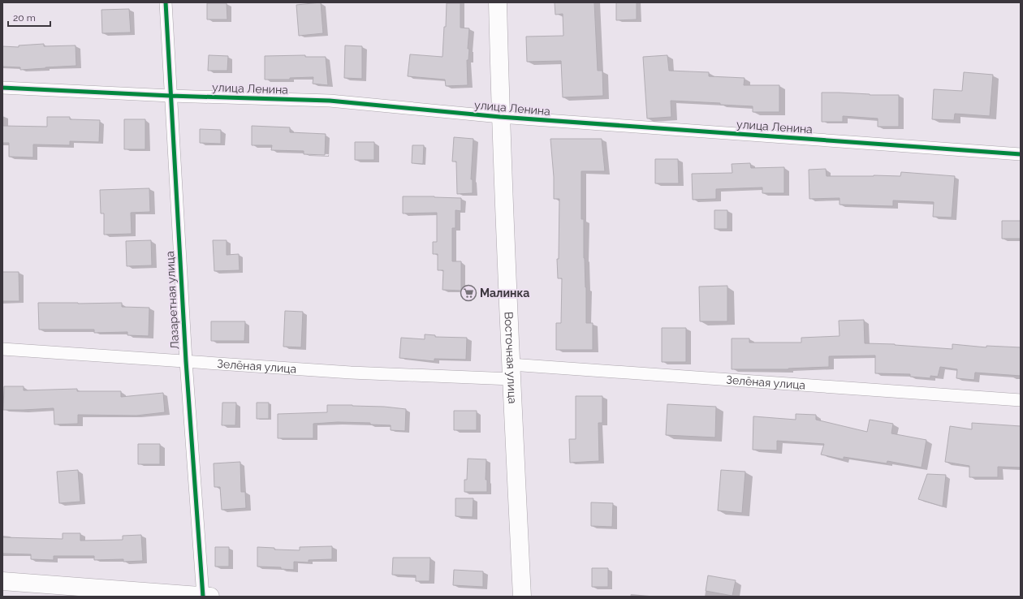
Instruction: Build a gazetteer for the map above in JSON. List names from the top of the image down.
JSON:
{
  "streets": {
    "street": [
      "улица Ленина",
      "Лазаретная улица",
      "Восточная улица",
      "Зелёная улица"
    ]
  },
  "crossings": [
    ["улица Ленина", "Лазаретная улица"],
    ["улица Ленина", "Восточная улица"],
    ["Лазаретная улица", "Зелёная улица"],
    ["Восточная улица", "Зелёная улица"]
  ],
  "places": {
    "supermarket": ["Малинка"]
  },
  "scale_bar": "20 m"
}
